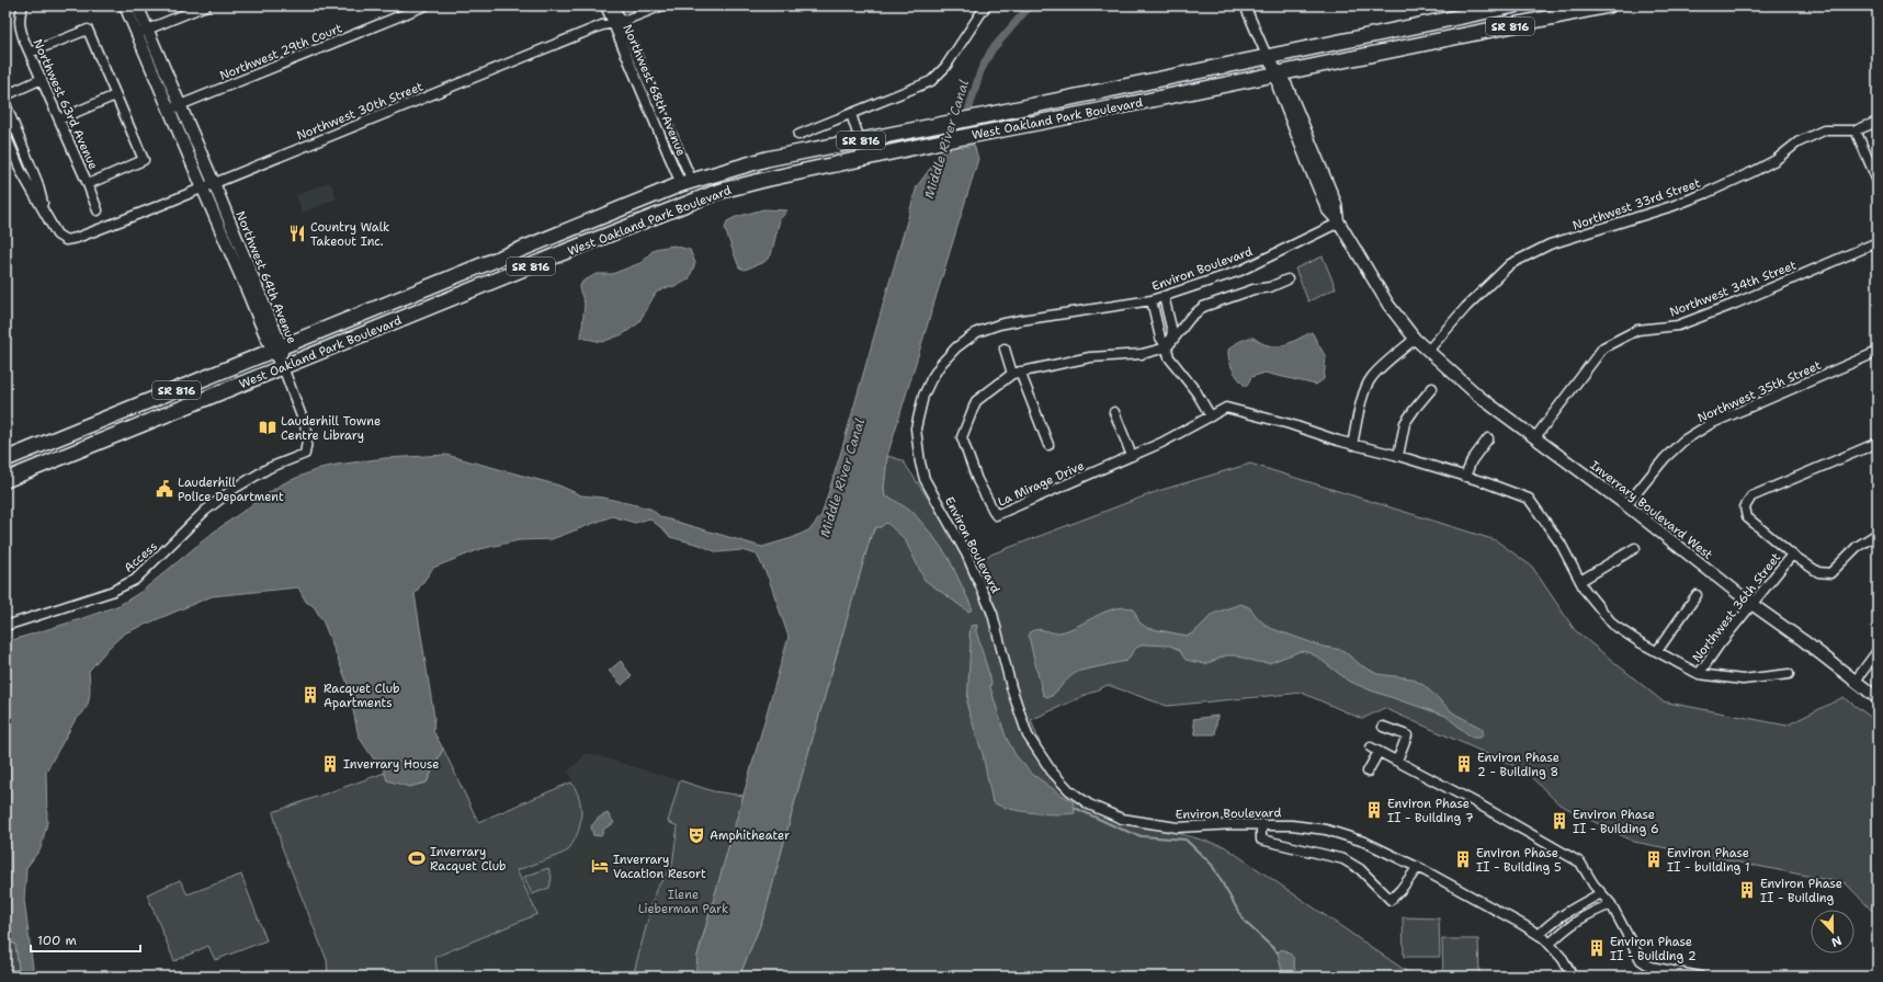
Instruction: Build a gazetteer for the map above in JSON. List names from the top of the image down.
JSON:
{
  "streets": {
    "main road": ["SR 816", "West Oakland Park Boulevard"],
    "street": [
      "Northwest 29th Court",
      "Northwest 68th Avenue",
      "Northwest 63rd Avenue",
      "Northwest 30th Street",
      "Northwest 33rd Street",
      "Environ Boulevard",
      "Northwest 64th Avenue",
      "Northwest 34th Street",
      "Northwest 35th Street",
      "La Mirage Drive",
      "Inverrary Boulevard West",
      "Access",
      "Northwest 36th Street"
    ]
  },
  "crossings": [
    ["Northwest 29th Court", "Northwest 64th Avenue"],
    ["Northwest 68th Avenue", "Northwest 30th Street"],
    ["Northwest 68th Avenue", "West Oakland Park Boulevard"],
    ["Northwest 30th Street", "Northwest 64th Avenue"],
    ["West Oakland Park Boulevard", "Northwest 64th Avenue"],
    ["West Oakland Park Boulevard", "Inverrary Boulevard West"],
    ["West Oakland Park Boulevard", "Access"],
    ["Northwest 33rd Street", "Inverrary Boulevard West"],
    ["Environ Boulevard", "Inverrary Boulevard West"],
    ["Northwest 64th Avenue", "Access"],
    ["Northwest 34th Street", "Inverrary Boulevard West"],
    ["Northwest 35th Street", "Inverrary Boulevard West"],
    ["Inverrary Boulevard West", "Northwest 36th Street"]
  ],
  "water": ["Middle River Canal"],
  "parks": ["Ilene Lieberman Park"],
  "places": {
    "restaurant": ["Country Walk Takeout Inc."],
    "library": ["Lauderhill Towne Centre Library"],
    "public building": ["Lauderhill Police Department"],
    "building": [
      "Racquet Club Apartments",
      "Inverrary House",
      "Environ Phase 2 - Building 8",
      "Environ Phase II - Building 7",
      "Environ Phase II - Building 6",
      "Environ Phase II - Building 5",
      "Environ Phase II - building 1",
      "Environ Phase II - Building",
      "Environ Phase II - Building 2"
    ],
    "theatre": ["Amphitheater"],
    "sports": ["Inverrary Racquet Club"],
    "hotel": ["Inverrary Vacation Resort"]
  },
  "scale_bar": "100 m",
  "north": "bottom"
}
